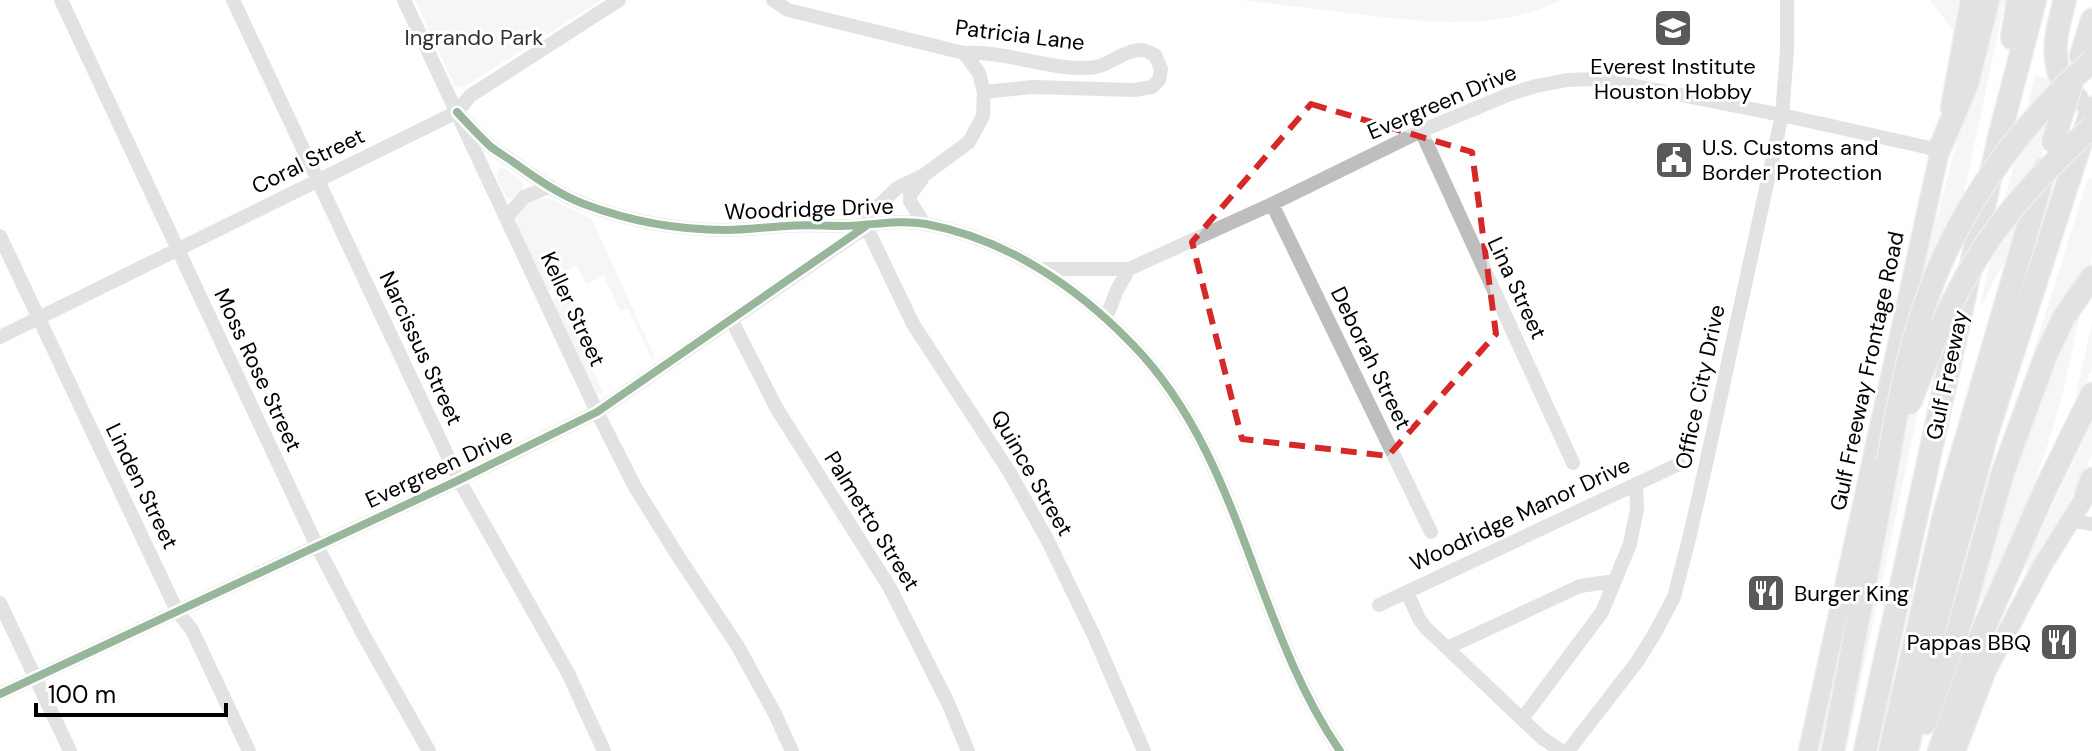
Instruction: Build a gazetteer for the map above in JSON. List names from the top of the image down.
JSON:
{
  "streets": {
    "highway": ["Gulf Freeway"],
    "main road": ["Gulf Freeway Frontage Road"],
    "street": [
      "Patricia Lane",
      "Evergreen Drive",
      "Coral Street",
      "Woodridge Drive",
      "Lina Street",
      "Keller Street",
      "Narcissus Street",
      "Deborah Street",
      "Moss Rose Street",
      "Office City Drive",
      "Quince Street",
      "Linden Street",
      "Woodridge Manor Drive",
      "Palmetto Street"
    ]
  },
  "crossings": [
    ["Evergreen Drive", "Woodridge Drive"],
    ["Evergreen Drive", "Lina Street"],
    ["Evergreen Drive", "Keller Street"],
    ["Evergreen Drive", "Narcissus Street"],
    ["Evergreen Drive", "Deborah Street"],
    ["Evergreen Drive", "Moss Rose Street"],
    ["Evergreen Drive", "Gulf Freeway Frontage Road"],
    ["Evergreen Drive", "Office City Drive"],
    ["Evergreen Drive", "Quince Street"],
    ["Evergreen Drive", "Linden Street"],
    ["Evergreen Drive", "Palmetto Street"],
    ["Coral Street", "Woodridge Drive"],
    ["Coral Street", "Keller Street"],
    ["Coral Street", "Narcissus Street"],
    ["Coral Street", "Moss Rose Street"],
    ["Coral Street", "Linden Street"],
    ["Woodridge Drive", "Keller Street"],
    ["Woodridge Drive", "Quince Street"]
  ],
  "parks": ["Ingrando Park"],
  "places": {
    "school or university": ["Everest Institute Houston Hobby"],
    "public building": ["U.S. Customs and Border Protection"],
    "restaurant": ["Burger King", "Pappas BBQ"]
  },
  "scale_bar": "100 m"
}
